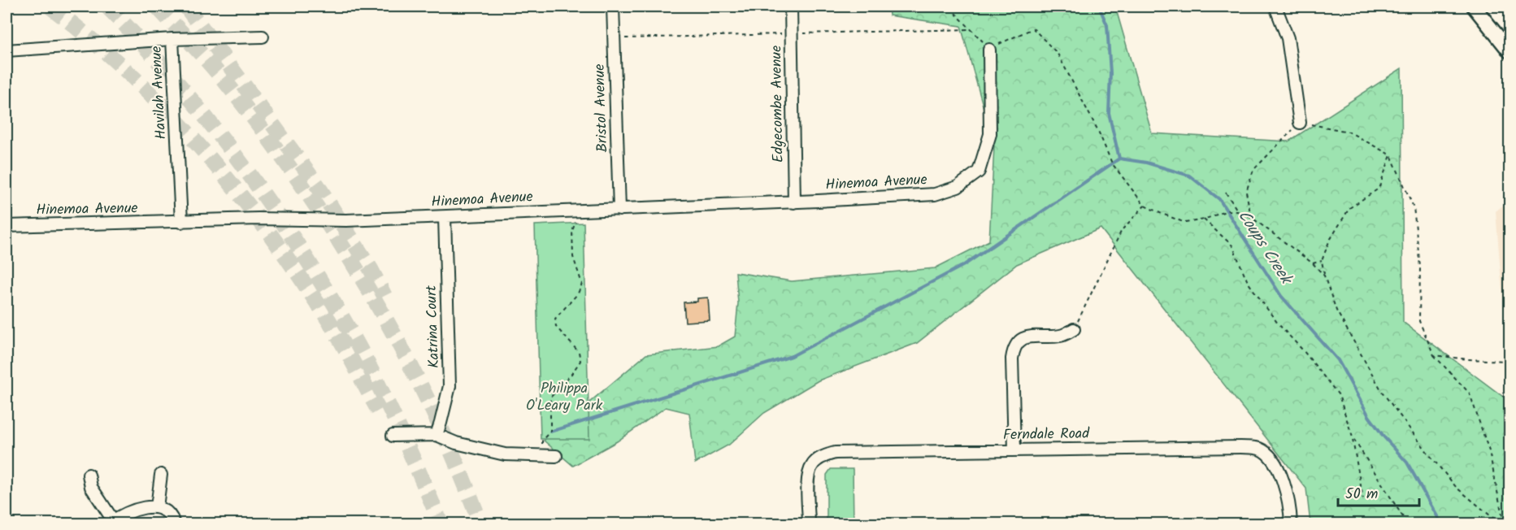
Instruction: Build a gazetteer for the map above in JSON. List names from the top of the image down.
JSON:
{
  "streets": {
    "street": [
      "Havilah Avenue",
      "Edgecombe Avenue",
      "Bristol Avenue",
      "Hinemoa Avenue",
      "Katrina Court",
      "Ferndale Road"
    ]
  },
  "crossings": [
    ["Havilah Avenue", "Hinemoa Avenue"],
    ["Edgecombe Avenue", "Hinemoa Avenue"],
    ["Bristol Avenue", "Hinemoa Avenue"],
    ["Hinemoa Avenue", "Katrina Court"]
  ],
  "water": ["Coups Creek"],
  "parks": ["Philippa O'Leary Park"],
  "scale_bar": "50 m"
}
